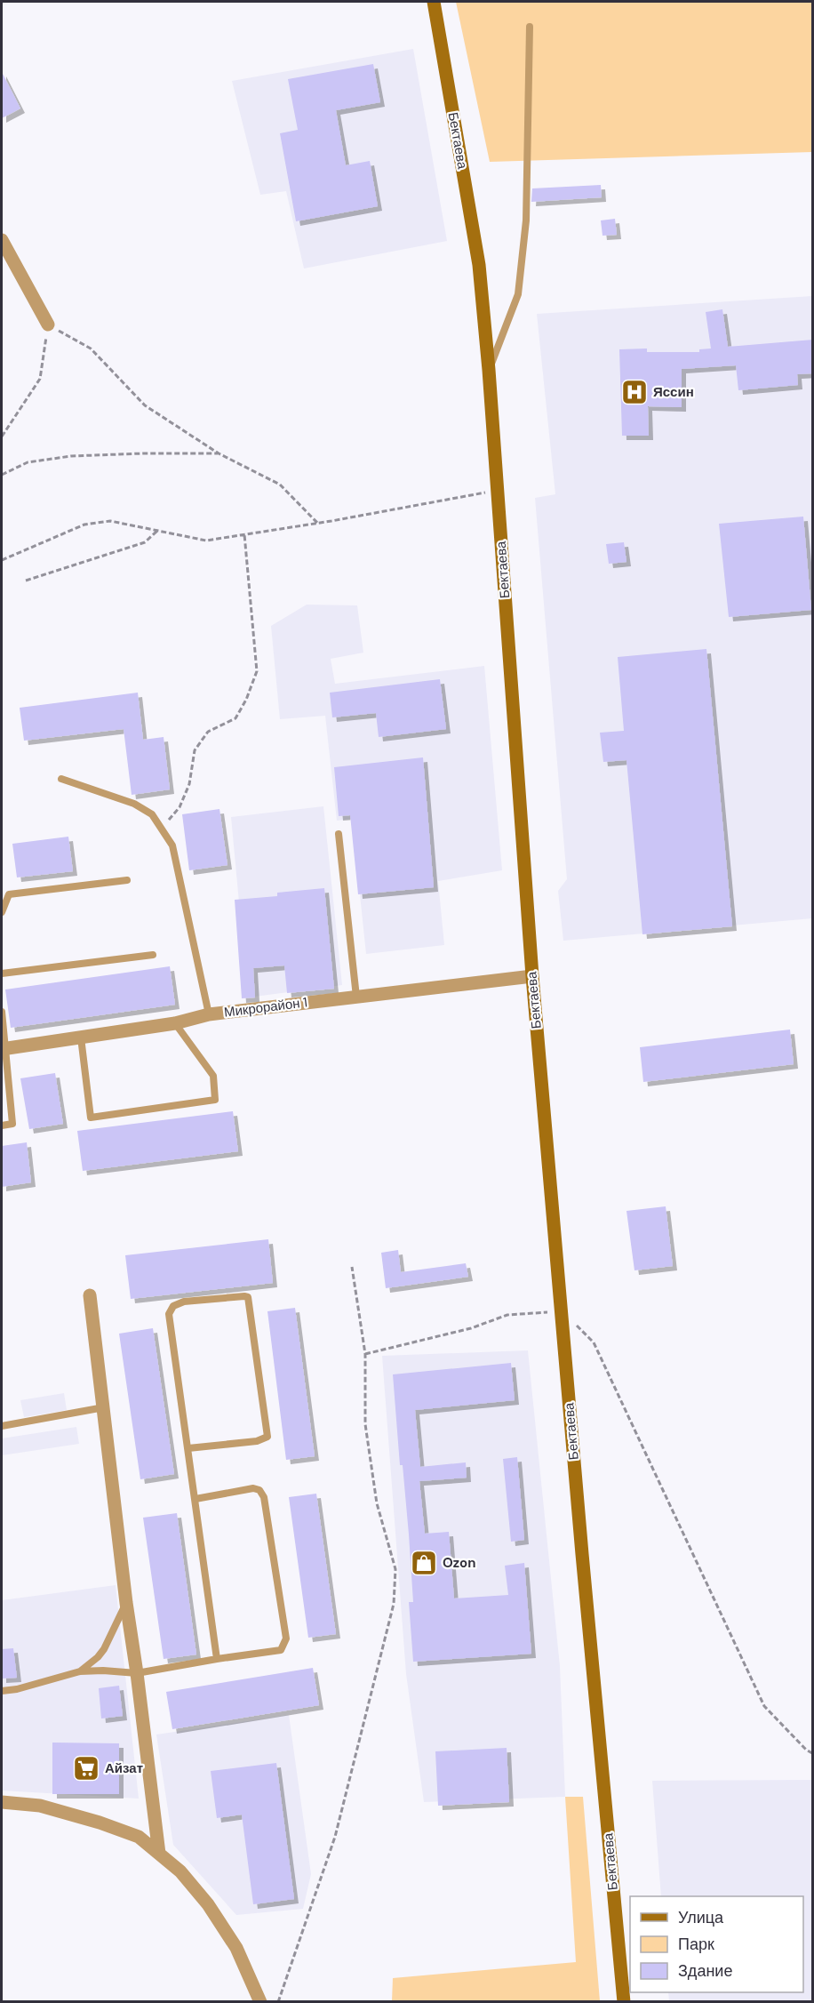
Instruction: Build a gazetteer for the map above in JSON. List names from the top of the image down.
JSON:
{
  "streets": {
    "street": ["Бектаева", "Микрорайон 1"]
  },
  "crossings": [
    ["Бектаева", "Микрорайон 1"]
  ],
  "places": {
    "hospital": ["Яссин"],
    "shop": ["Ozon"],
    "supermarket": ["Айзат"]
  },
  "legend": ["Улица", "Парк", "Здание"]
}
